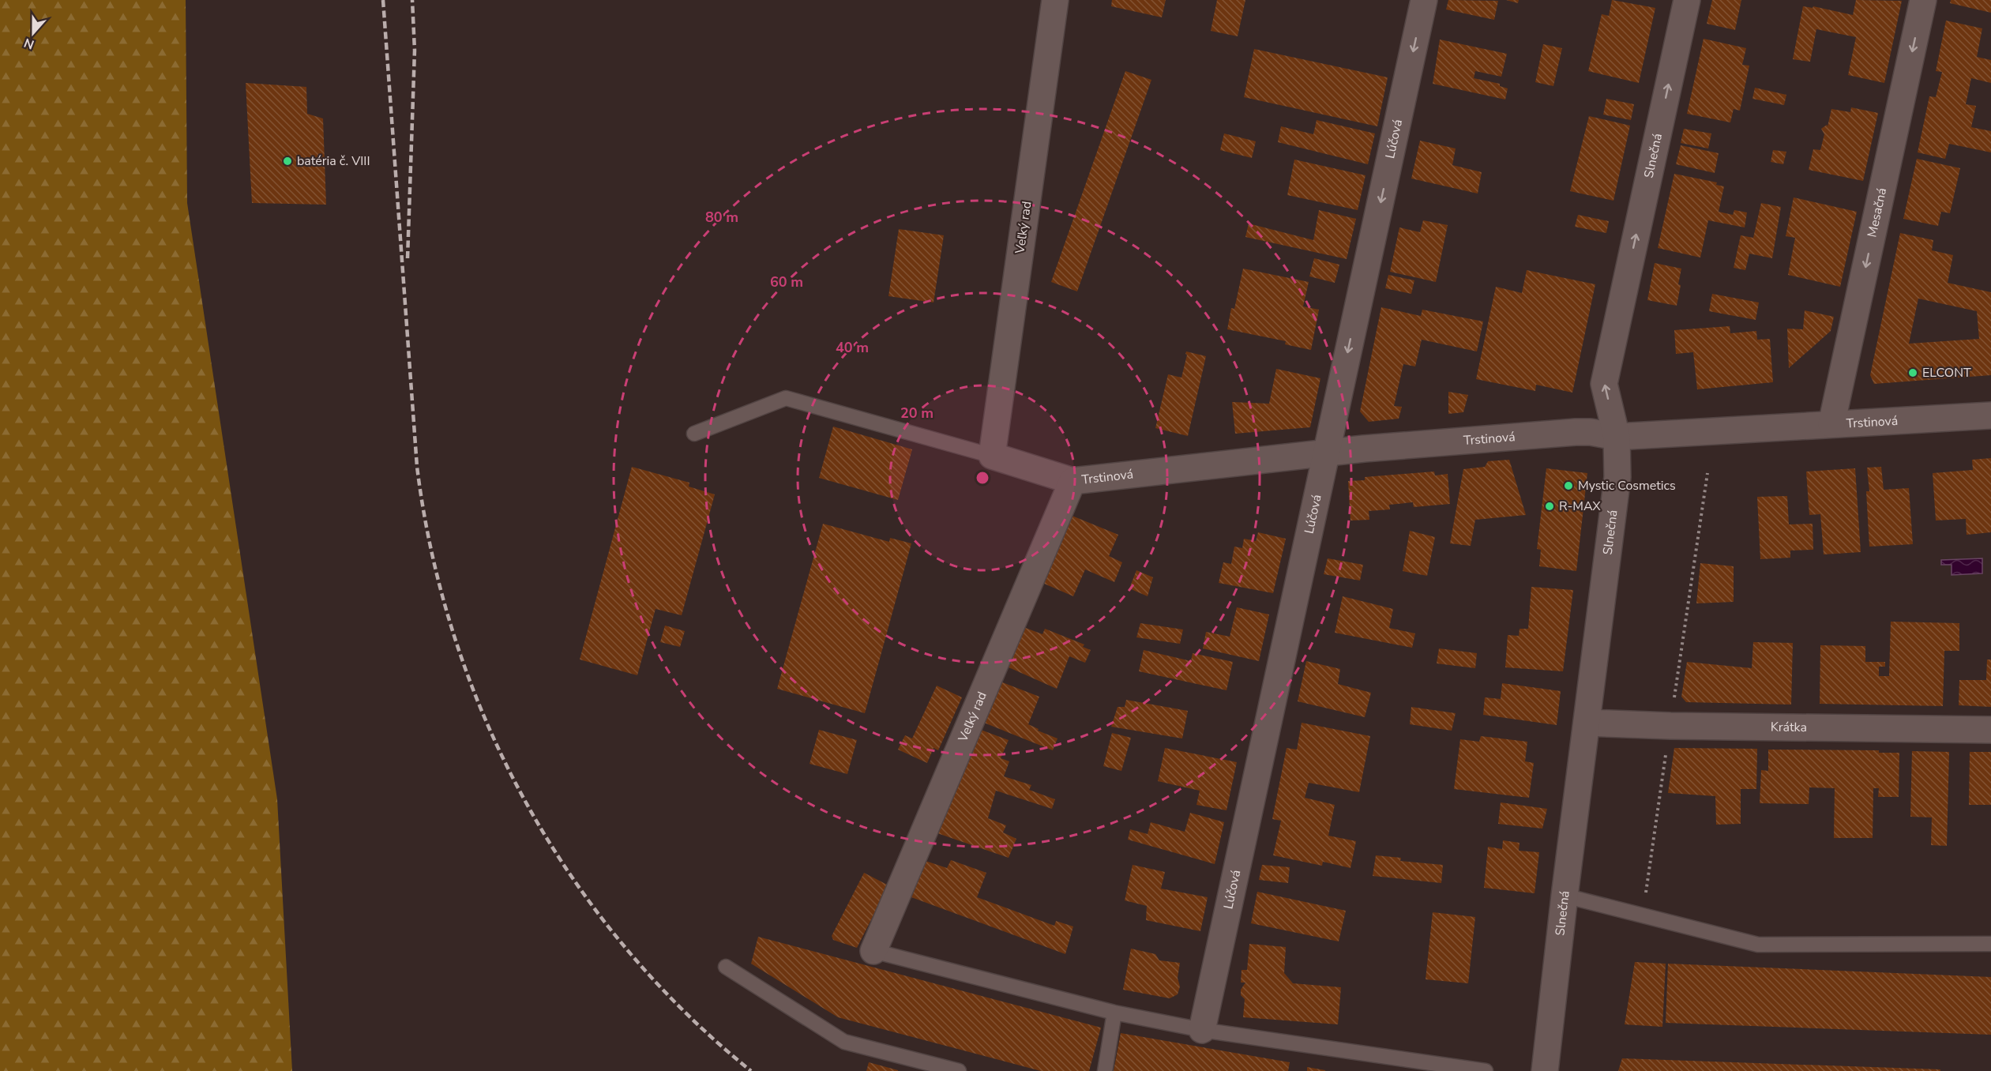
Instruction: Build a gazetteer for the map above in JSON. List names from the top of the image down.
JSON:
{
  "streets": {
    "street": [
      "Lúčová",
      "Slnečná",
      "Mesačná",
      "Veľký rad",
      "Trstinová",
      "Krátka"
    ]
  },
  "crossings": [
    ["Lúčová", "Trstinová"],
    ["Slnečná", "Trstinová"],
    ["Slnečná", "Krátka"],
    ["Mesačná", "Trstinová"],
    ["Veľký rad", "Trstinová"]
  ],
  "one_way": ["Lúčová", "Slnečná", "Mesačná"],
  "places": [
    "batéria č. VIII",
    "ELCONT",
    "Mystic Cosmetics",
    "R-MAX"
  ],
  "north": "bottom",
  "rings": [
    "80 m",
    "60 m",
    "40 m",
    "20 m"
  ]
}
